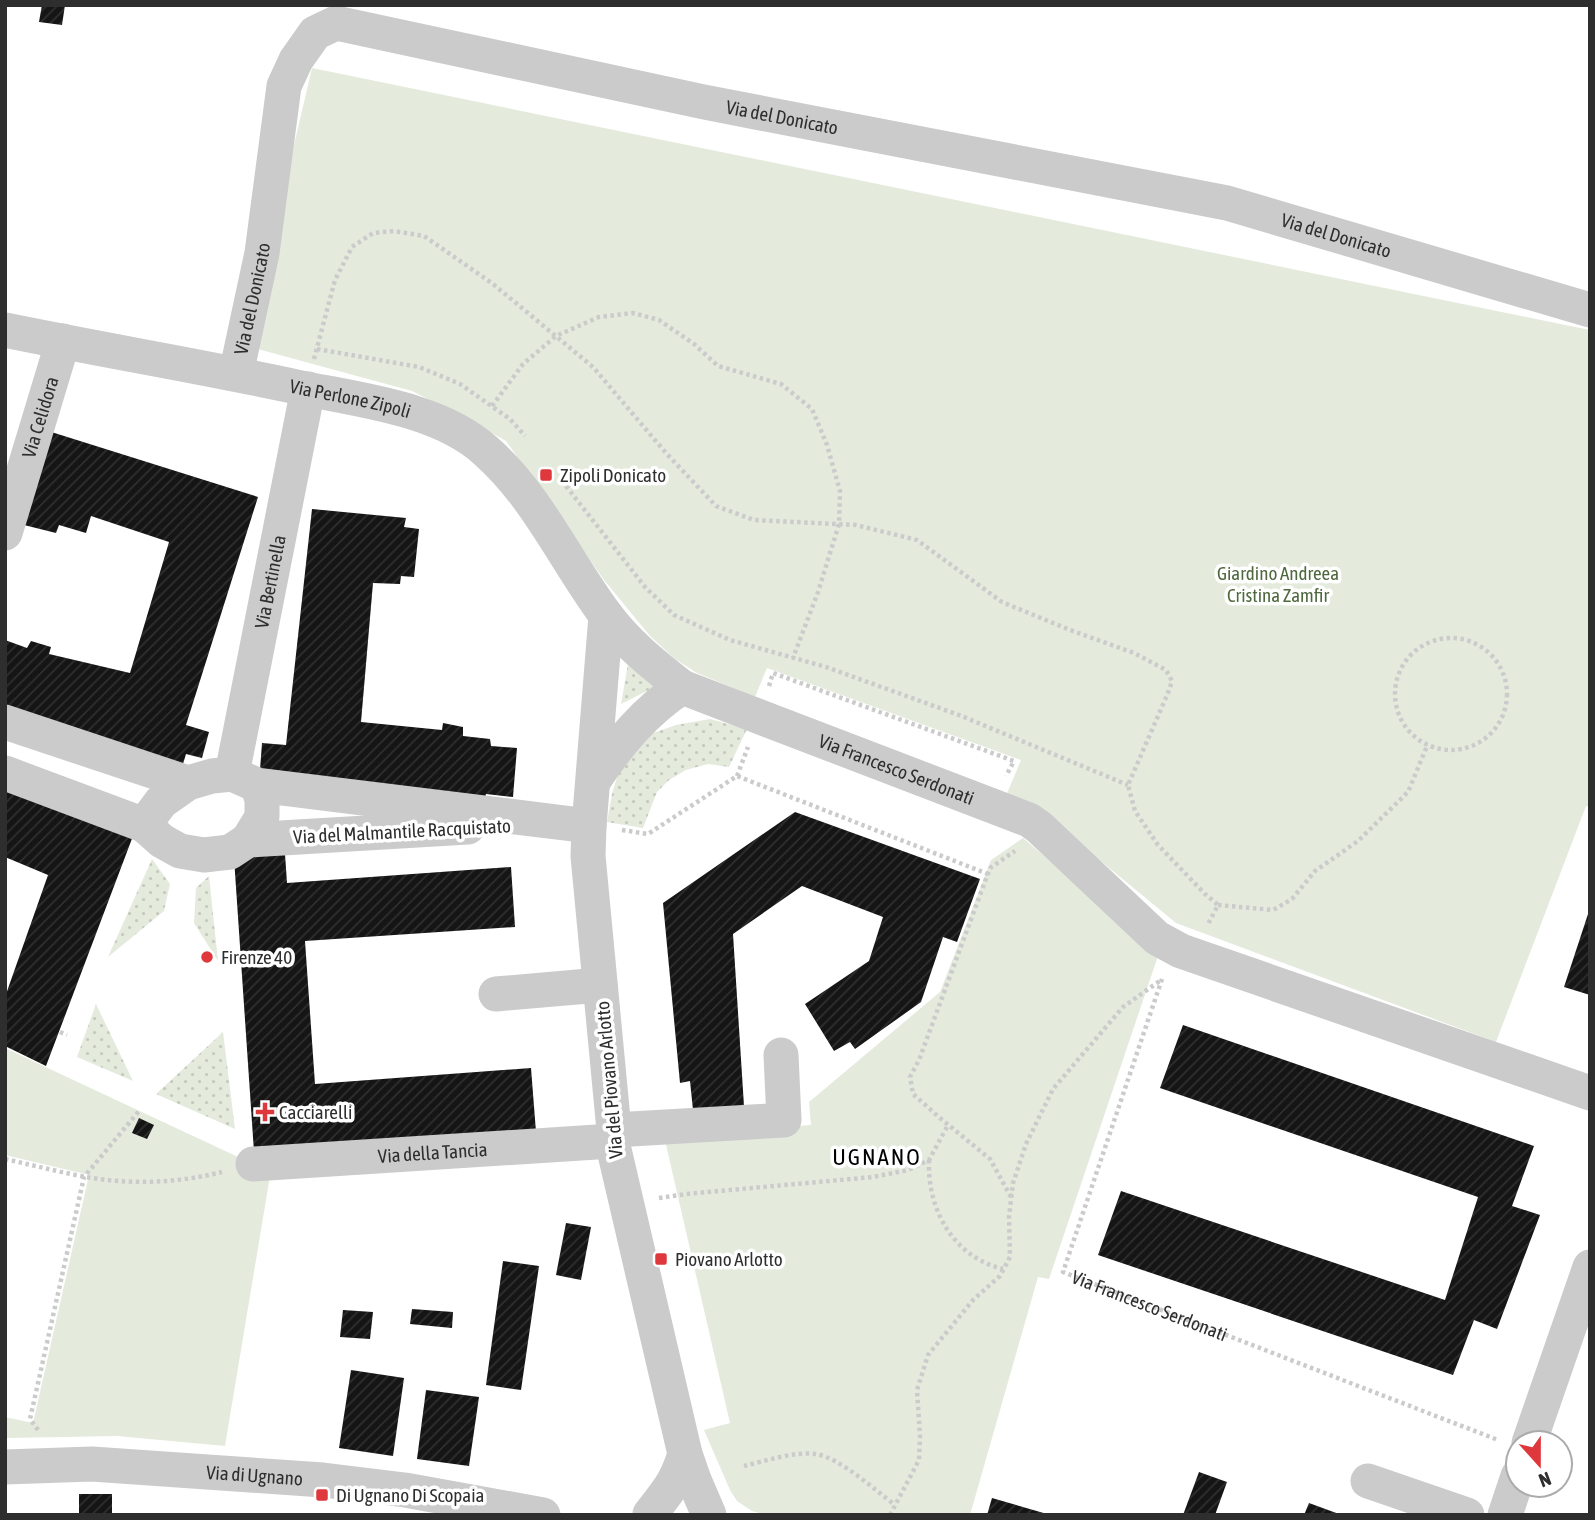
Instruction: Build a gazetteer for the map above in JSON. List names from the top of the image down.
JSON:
{
  "streets": {
    "street": [
      "Via del Donicato",
      "Via Perlone Zipoli",
      "Via Celidora",
      "Via Bertinella",
      "Via Francesco Serdonati",
      "Via del Malmantile Racquistato",
      "Via del Piovano Arlotto",
      "Via della Tancia",
      "Via di Ugnano"
    ]
  },
  "crossings": [
    ["Via del Donicato", "Via Perlone Zipoli"],
    ["Via Perlone Zipoli", "Via Celidora"],
    ["Via Perlone Zipoli", "Via Bertinella"],
    ["Via Perlone Zipoli", "Via Francesco Serdonati"],
    ["Via Perlone Zipoli", "Via del Piovano Arlotto"],
    ["Via Bertinella", "Via del Malmantile Racquistato"],
    ["Via Francesco Serdonati", "Via del Piovano Arlotto"],
    ["Via del Malmantile Racquistato", "Via del Piovano Arlotto"],
    ["Via del Piovano Arlotto", "Via della Tancia"]
  ],
  "districts": ["UGNANO"],
  "parks": ["Giardino Andreea Cristina Zamfir"],
  "places": {
    "transit": ["Zipoli Donicato", "Piovano Arlotto", "Di Ugnano Di Scopaia"],
    "other": ["Firenze 40"],
    "health": ["Cacciarelli"]
  },
  "north": "bottom"
}
